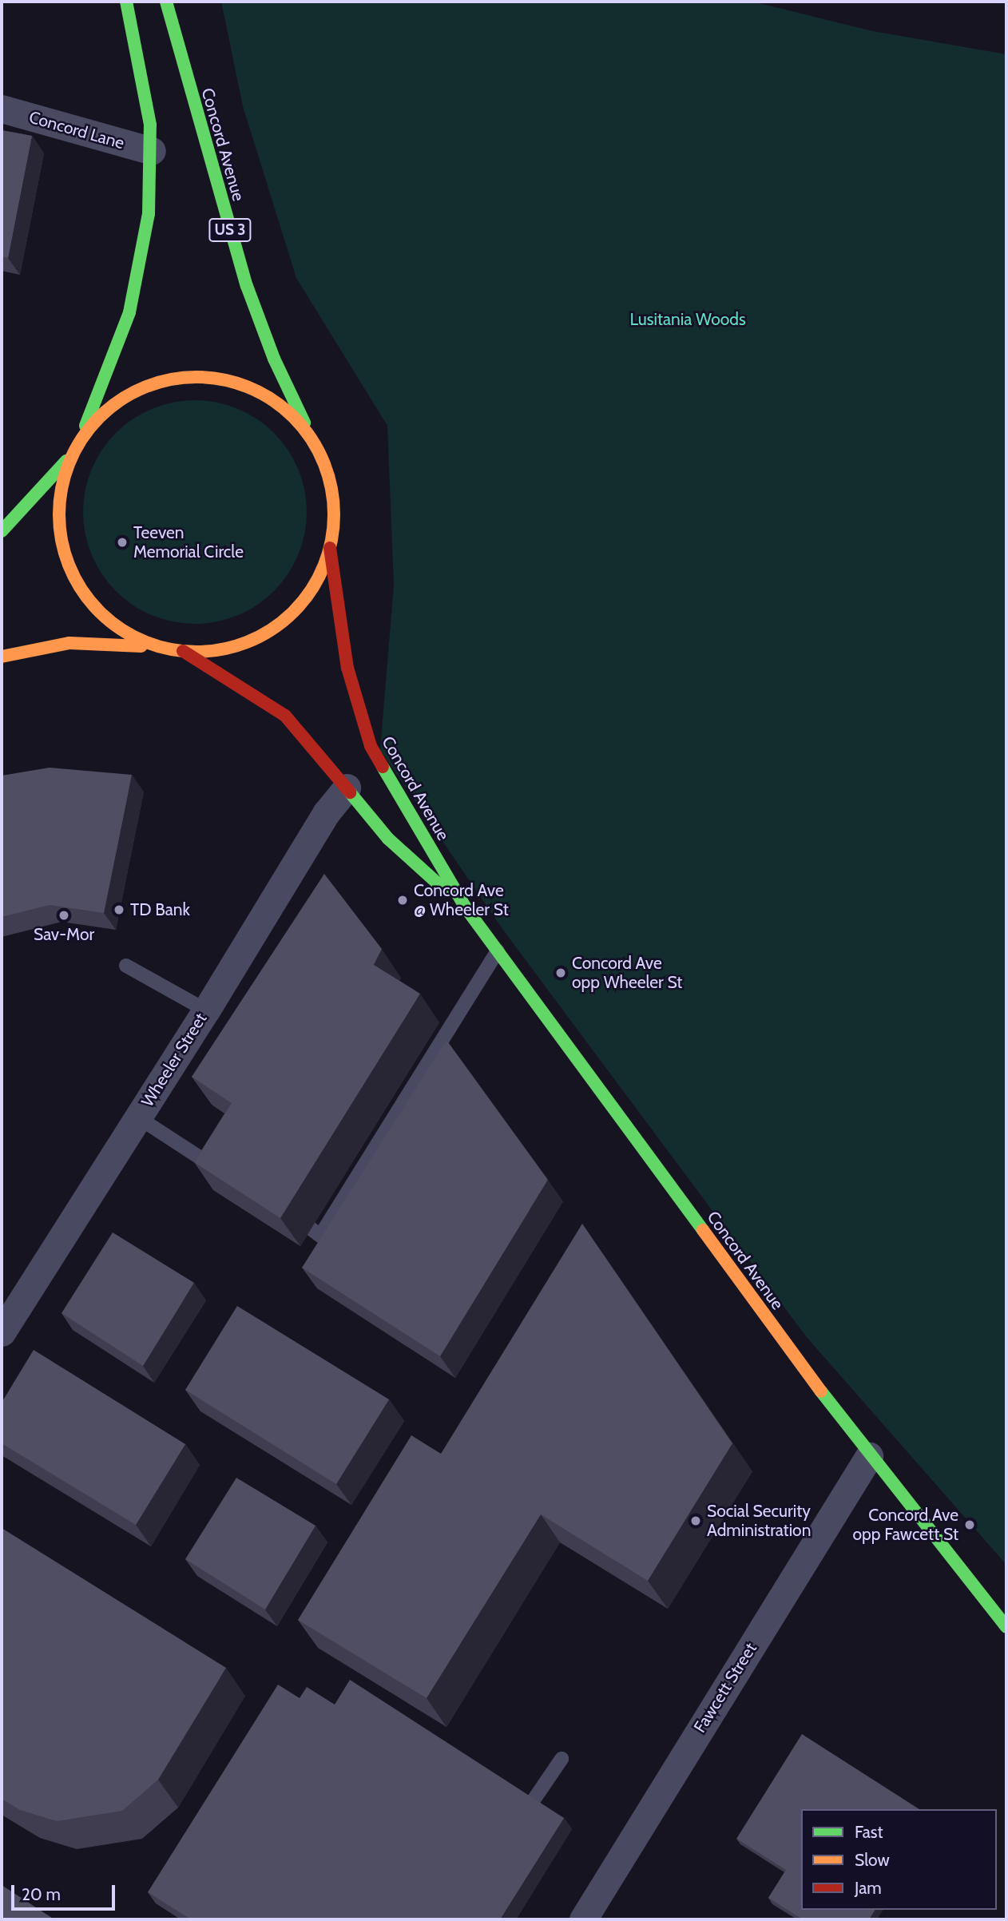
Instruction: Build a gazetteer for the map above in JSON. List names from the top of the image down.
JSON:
{
  "streets": {
    "main road": ["Concord Avenue", "US 3"],
    "street": ["Concord Lane", "Wheeler Street", "Fawcett Street"]
  },
  "crossings": [
    ["Concord Avenue", "US 3"],
    ["Concord Avenue", "Wheeler Street"],
    ["Concord Avenue", "Fawcett Street"]
  ],
  "parks": ["Lusitania Woods"],
  "places": [
    "Teeven Memorial Circle",
    "Concord Ave @ Wheeler St",
    "TD Bank",
    "Sav-Mor",
    "Concord Ave opp Wheeler St",
    "Social Security Administration",
    "Concord Ave opp Fawcett St"
  ],
  "legend": ["Fast", "Slow", "Jam"],
  "scale_bar": "20 m"
}
